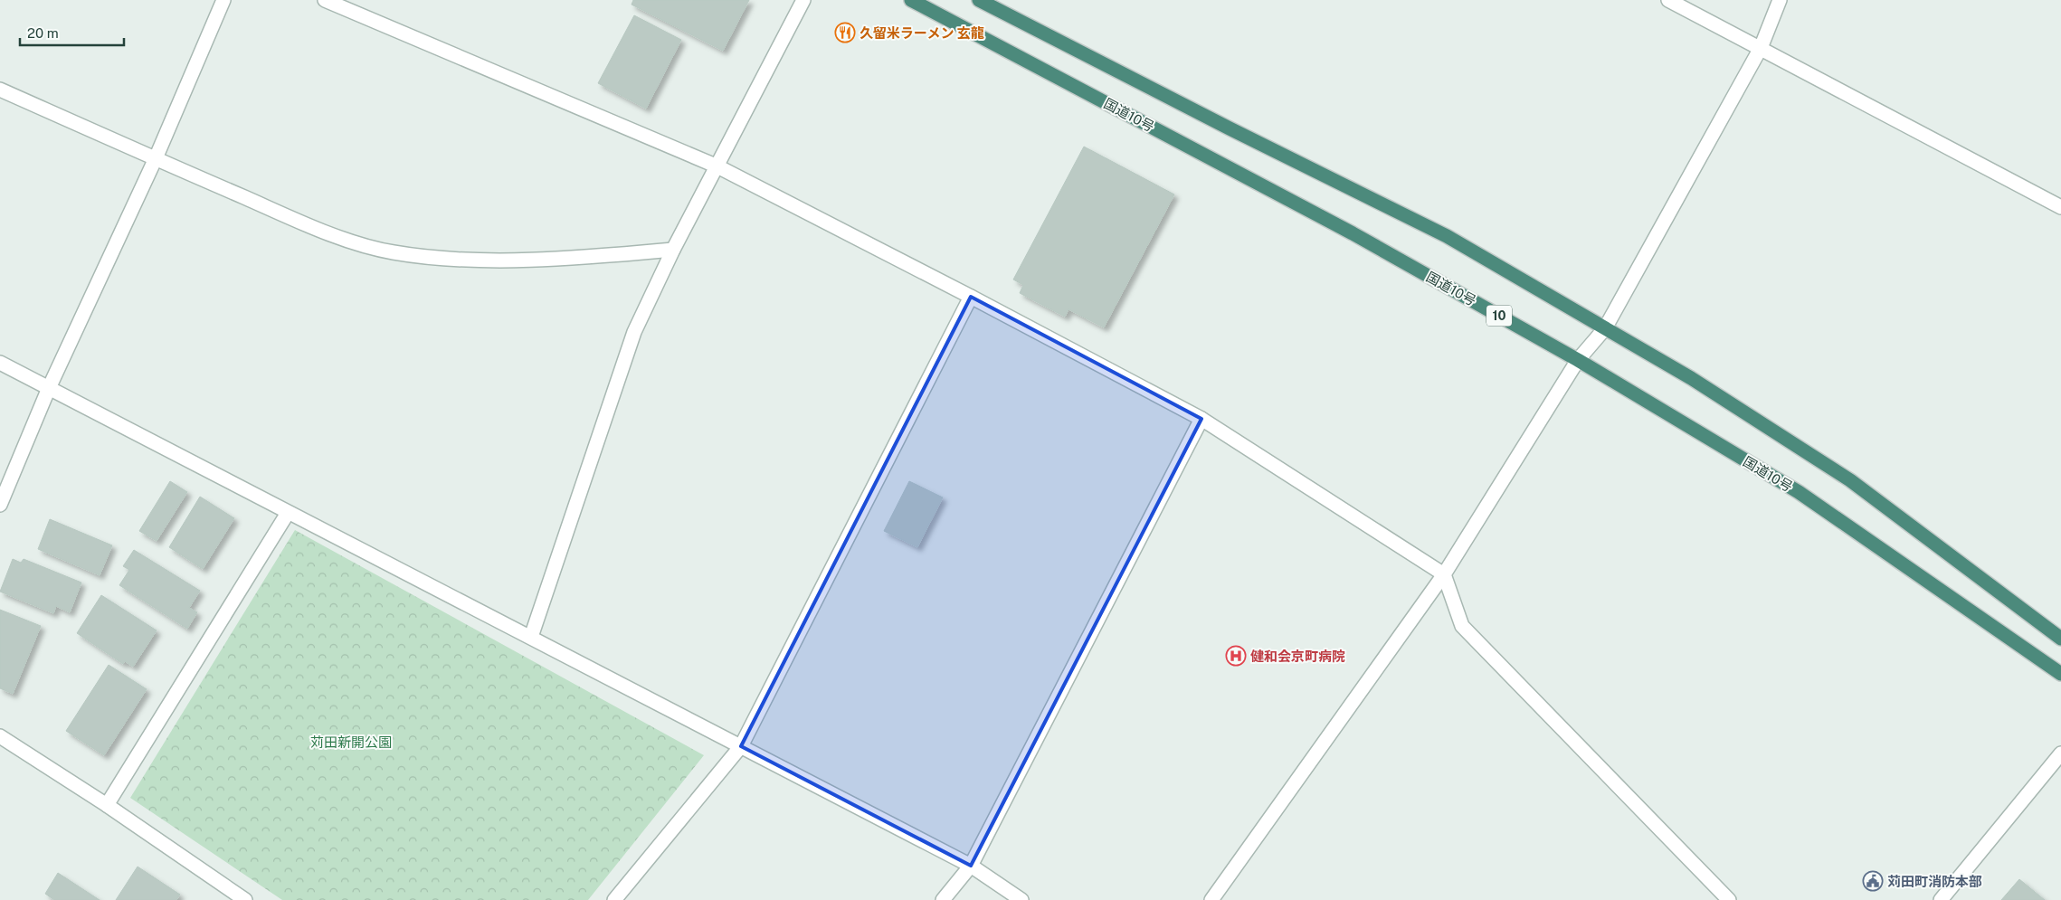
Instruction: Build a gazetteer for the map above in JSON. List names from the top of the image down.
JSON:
{
  "streets": {
    "highway": ["国道10号", "10"]
  },
  "parks": ["苅田新開公園"],
  "places": {
    "restaurant": ["久留米ラーメン 玄龍"],
    "hospital": ["健和会京町病院"],
    "public building": ["苅田町消防本部"]
  },
  "scale_bar": "20 m"
}
